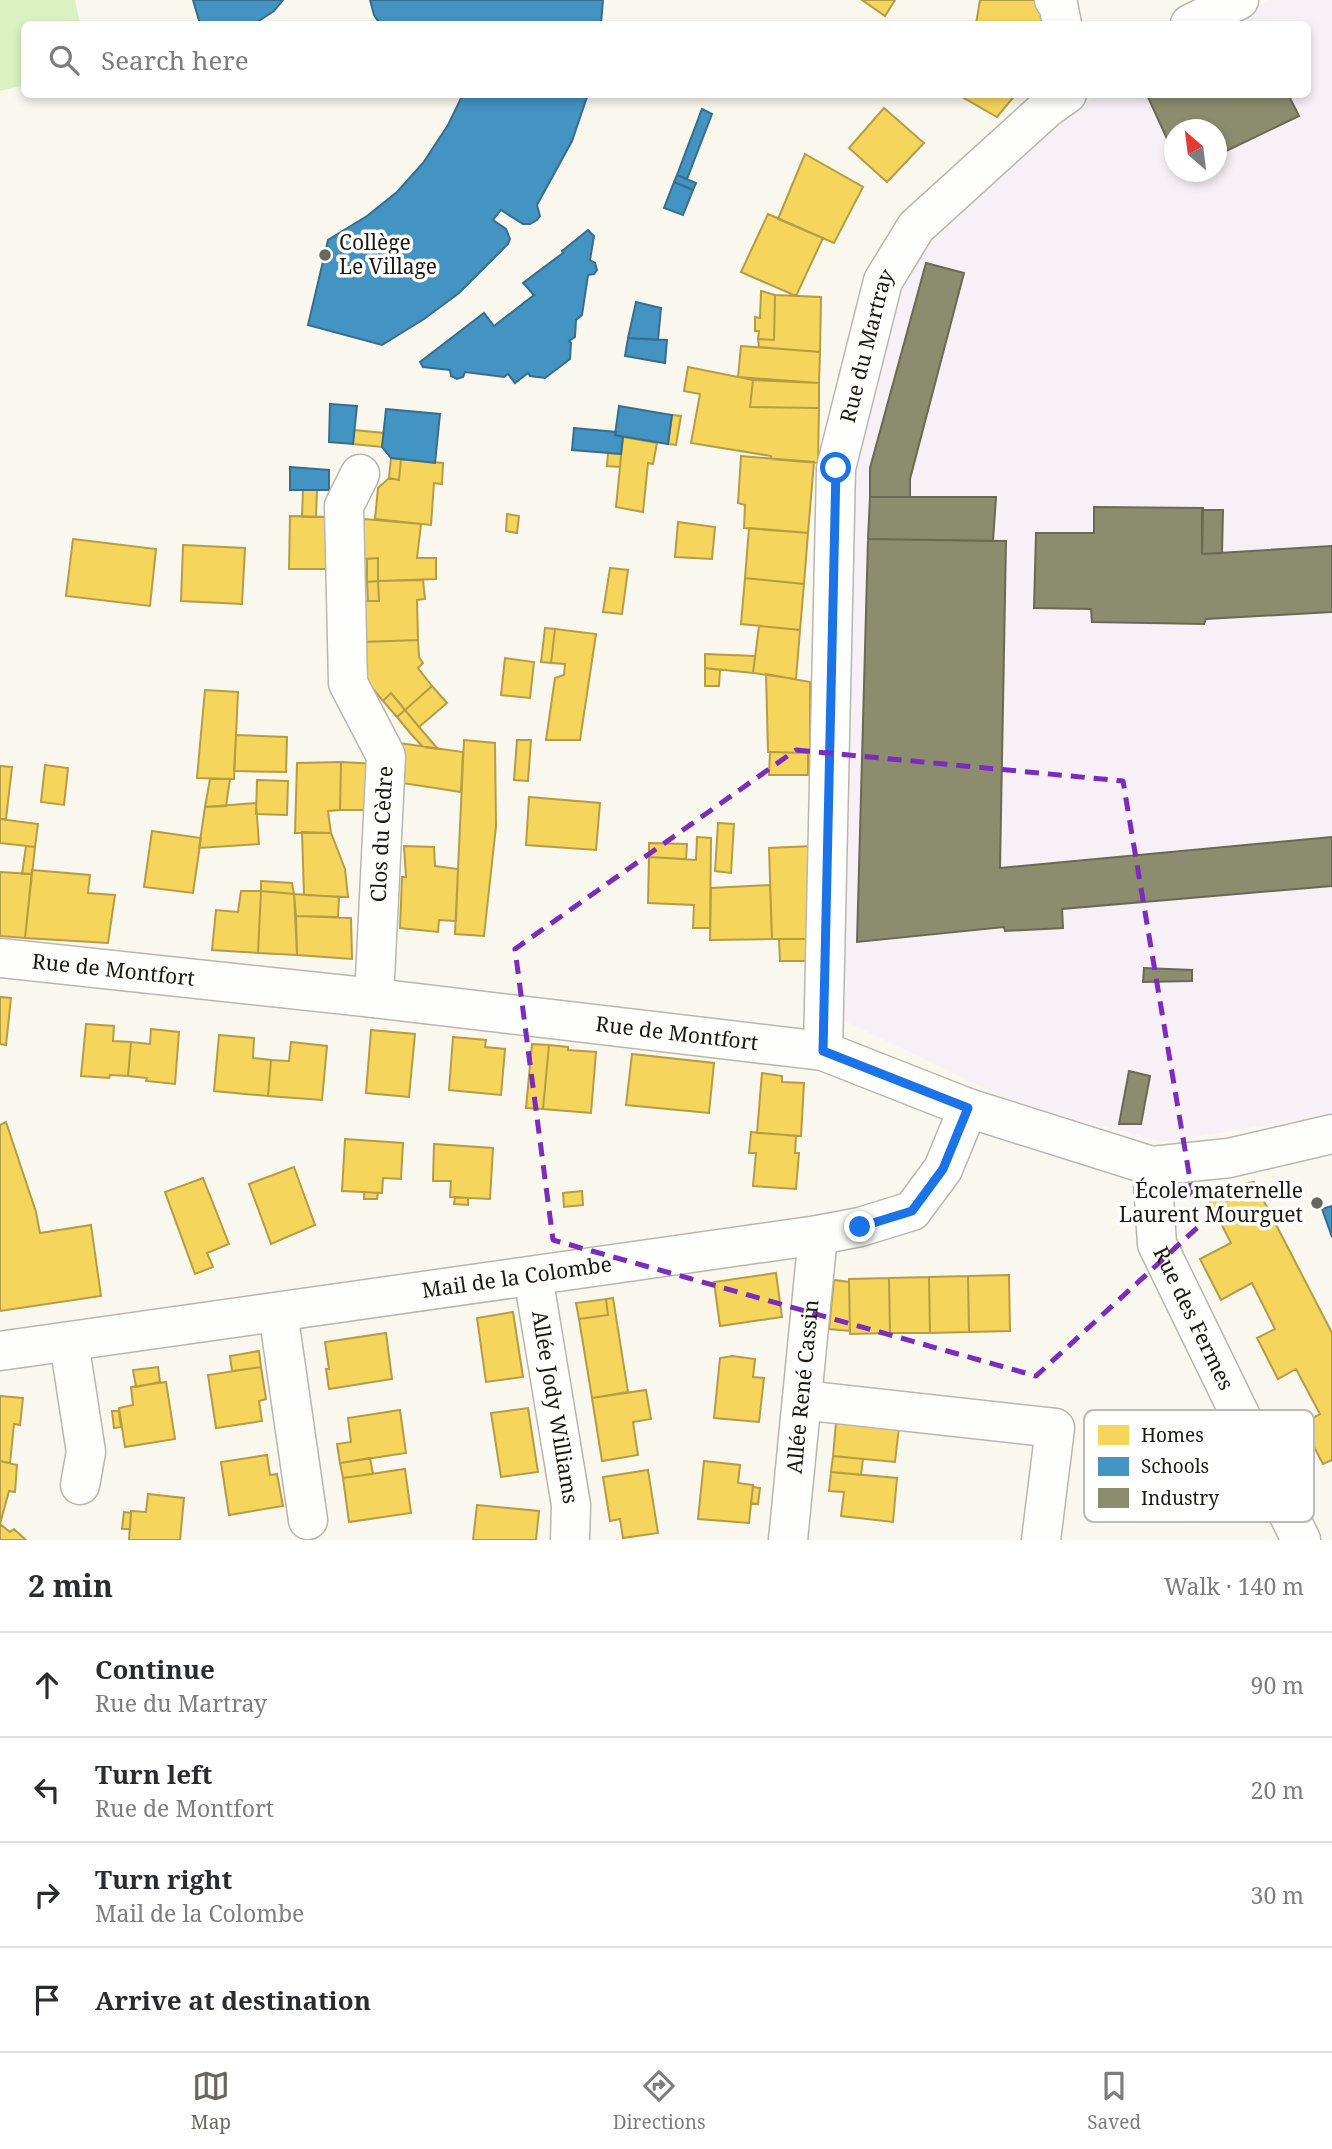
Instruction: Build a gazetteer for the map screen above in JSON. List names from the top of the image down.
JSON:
{
  "streets": {
    "street": [
      "Rue du Martray",
      "Clos du Cèdre",
      "Rue de Montfort",
      "Mail de la Colombe",
      "Rue des Fermes",
      "Allée René Cassin",
      "Allée Jody Williams"
    ]
  },
  "crossings": [
    ["Rue du Martray", "Rue de Montfort"],
    ["Clos du Cèdre", "Rue de Montfort"],
    ["Rue de Montfort", "Mail de la Colombe"],
    ["Rue de Montfort", "Rue des Fermes"],
    ["Mail de la Colombe", "Allée René Cassin"],
    ["Mail de la Colombe", "Allée Jody Williams"]
  ],
  "places": ["Collège Le Village", "École maternelle Laurent Mourguet"],
  "legend": ["Homes", "Schools", "Industry"],
  "north": "top left",
  "page": {
    "search": "Search here",
    "heading": ["2 min", "Walk · 140 m"],
    "list": [
      ["Continue", "Rue du Martray", "90 m"],
      ["Turn left", "Rue de Montfort", "20 m"],
      ["Turn right", "Mail de la Colombe", "30 m"],
      "Arrive at destination"
    ],
    "nav": ["Map", "Directions", "Saved"]
  }
}
